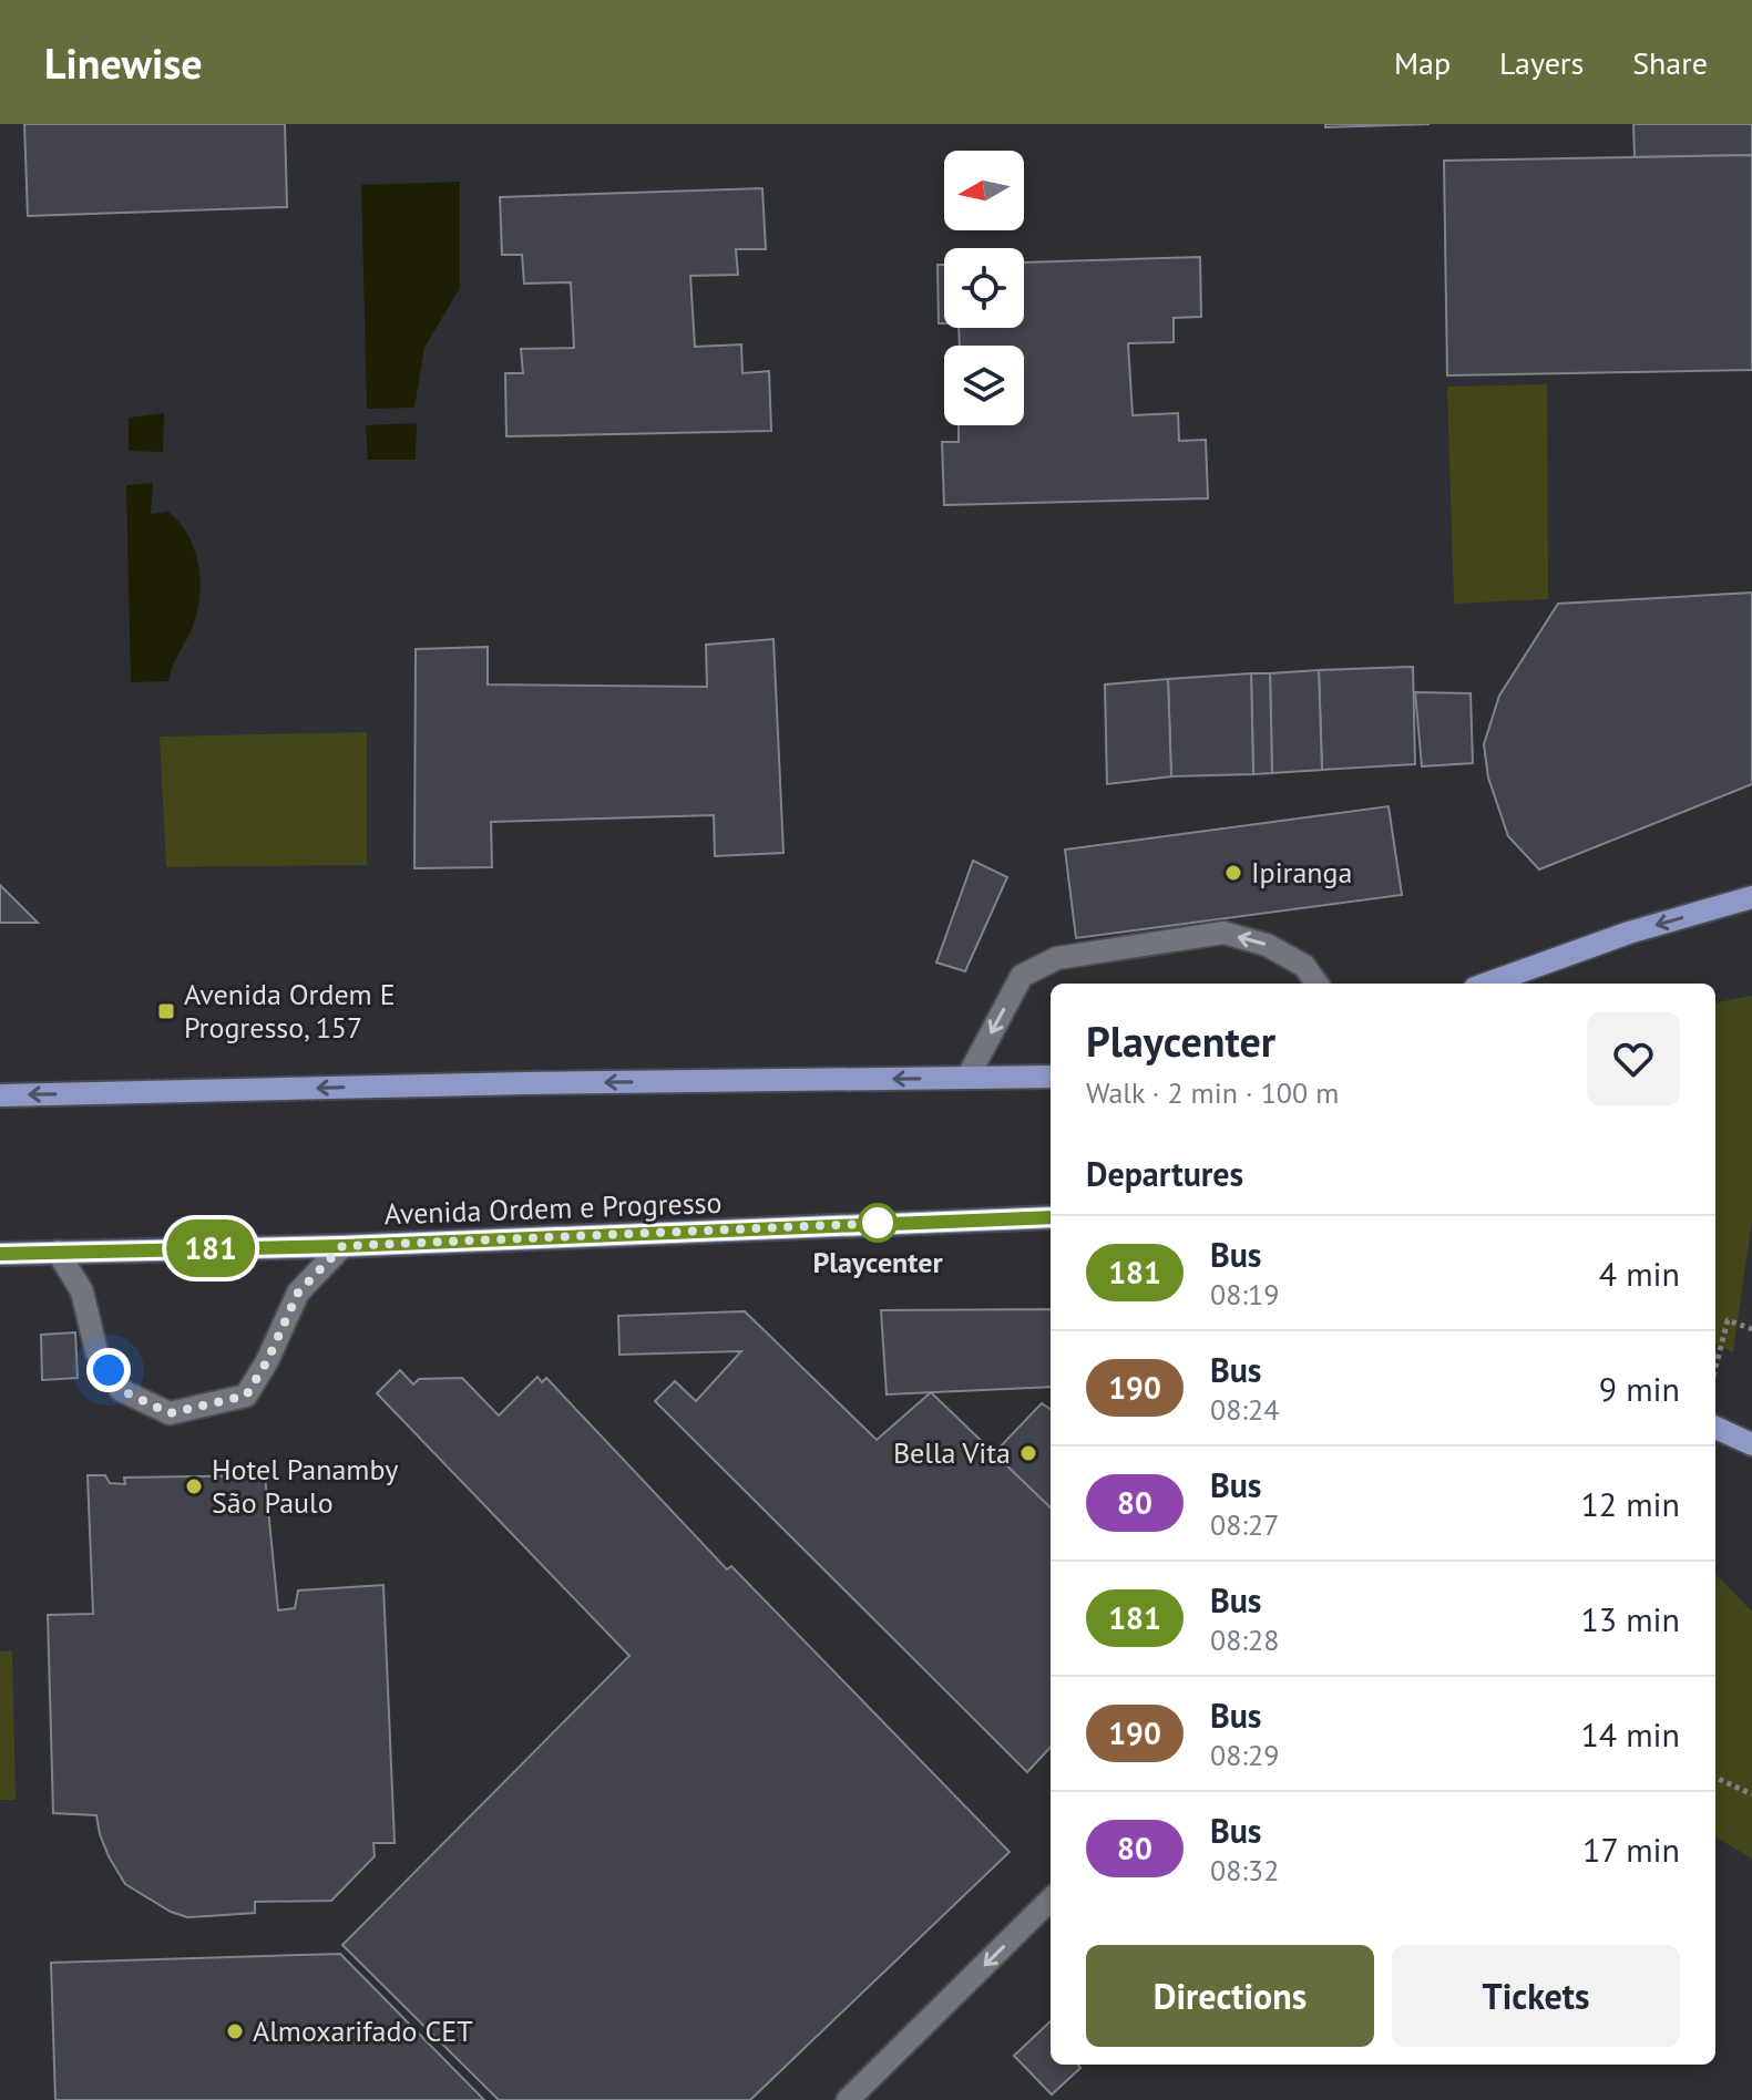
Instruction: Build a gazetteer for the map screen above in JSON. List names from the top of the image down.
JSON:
{
  "streets": {
    "main road": ["Avenida Ordem e Progresso"]
  },
  "places": {
    "other": [
      "Ipiranga",
      "Playcenter",
      "Bella Vita",
      "Hotel Panamby São Paulo",
      "Almoxarifado CET"
    ],
    "transit": ["Avenida Ordem E Progresso, 157"]
  },
  "lines": ["bus line 181"],
  "north": "left",
  "page": {
    "header": "Linewise",
    "nav": ["Map", "Layers", "Share"],
    "on_map": "181",
    "heading": [
      ["Playcenter", "Walk · 2 min · 100 m"],
      "Departures"
    ],
    "list": [
      {
        "mark": "181",
        "name": "Bus",
        "note": "08:19",
        "value": "4 min"
      },
      {
        "mark": "190",
        "name": "Bus",
        "note": "08:24",
        "value": "9 min"
      },
      {
        "mark": "80",
        "name": "Bus",
        "note": "08:27",
        "value": "12 min"
      },
      {
        "mark": "181",
        "name": "Bus",
        "note": "08:28",
        "value": "13 min"
      },
      {
        "mark": "190",
        "name": "Bus",
        "note": "08:29",
        "value": "14 min"
      },
      {
        "mark": "80",
        "name": "Bus",
        "note": "08:32",
        "value": "17 min"
      }
    ],
    "buttons": ["Directions", "Tickets"]
  }
}
